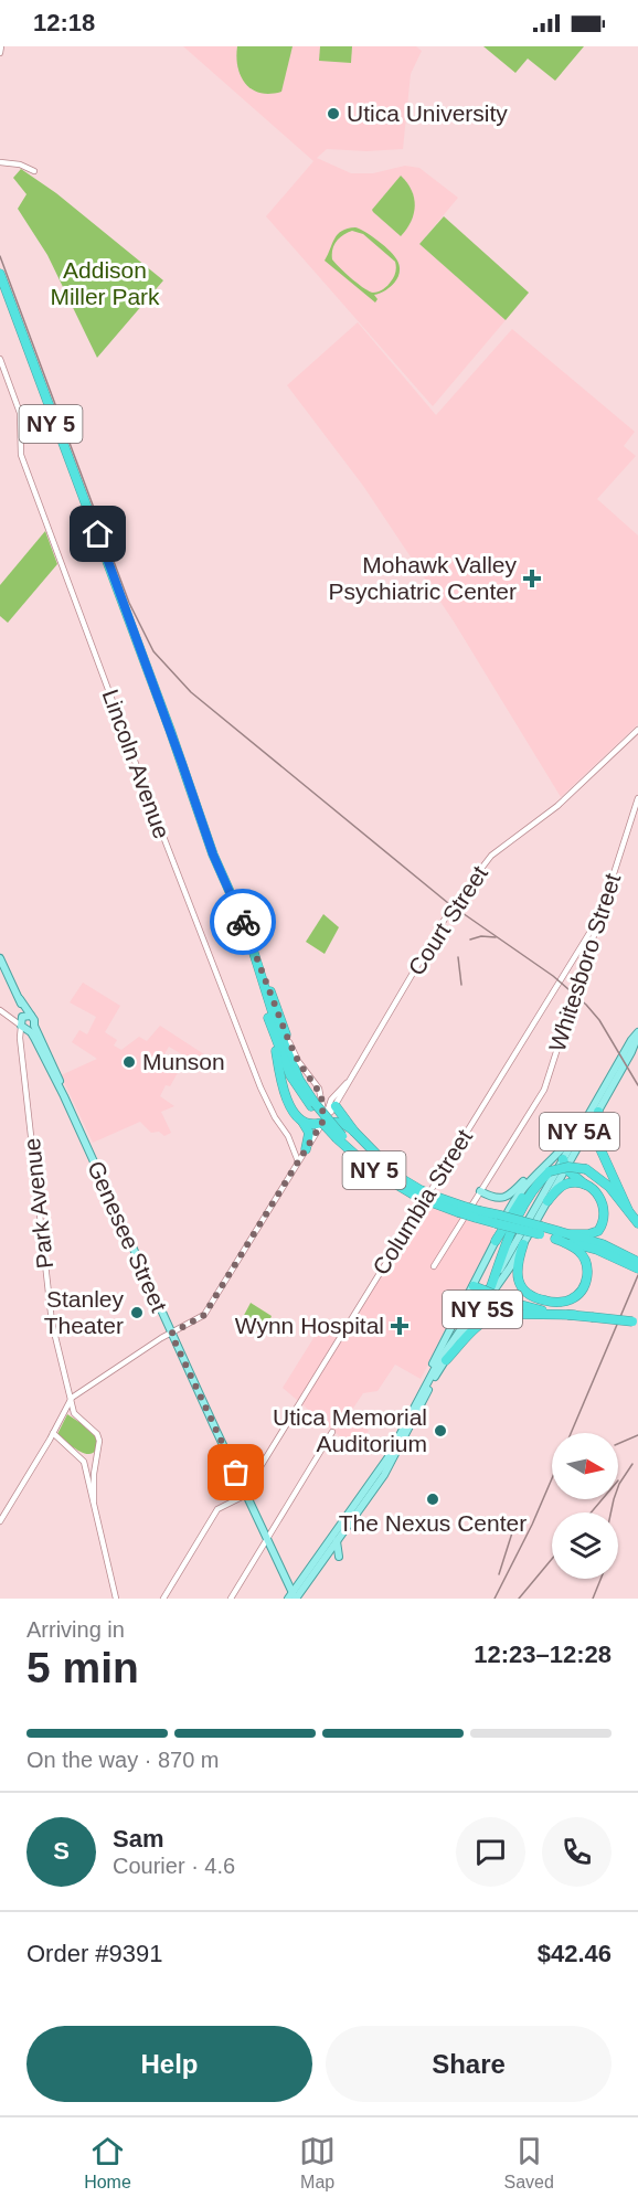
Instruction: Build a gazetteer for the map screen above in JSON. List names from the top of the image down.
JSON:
{
  "streets": {
    "highway": ["NY 5"],
    "main road": ["NY 5A", "Genesee Street", "NY 5S"],
    "street": [
      "Lincoln Avenue",
      "Court Street",
      "Whitesboro Street",
      "Columbia Street",
      "Park Avenue"
    ]
  },
  "crossings": [
    ["Lincoln Avenue", "Court Street"],
    ["Court Street", "Park Avenue"],
    ["Court Street", "Genesee Street"],
    ["Whitesboro Street", "Columbia Street"],
    ["NY 5A", "NY 5S"],
    ["Columbia Street", "Genesee Street"],
    ["Park Avenue", "Genesee Street"],
    ["Genesee Street", "NY 5S"]
  ],
  "parks": ["Addison Miller Park"],
  "places": {
    "other": [
      "Utica University",
      "Munson",
      "Stanley Theater",
      "Utica Memorial Auditorium",
      "The Nexus Center"
    ],
    "health": ["Mohawk Valley Psychiatric Center", "Wynn Hospital"]
  },
  "north": "right",
  "page": {
    "status": "12:18",
    "heading": ["5 min", "Arriving in", "12:23–12:28"],
    "panel": [
      "Sam",
      "Courier · 4.6",
      "Order #9391",
      "$42.46"
    ],
    "bar": "On the way · 870 m",
    "round": "S",
    "buttons": ["Help", "Share"],
    "tabs": ["Home", "Map", "Saved"]
  }
}
